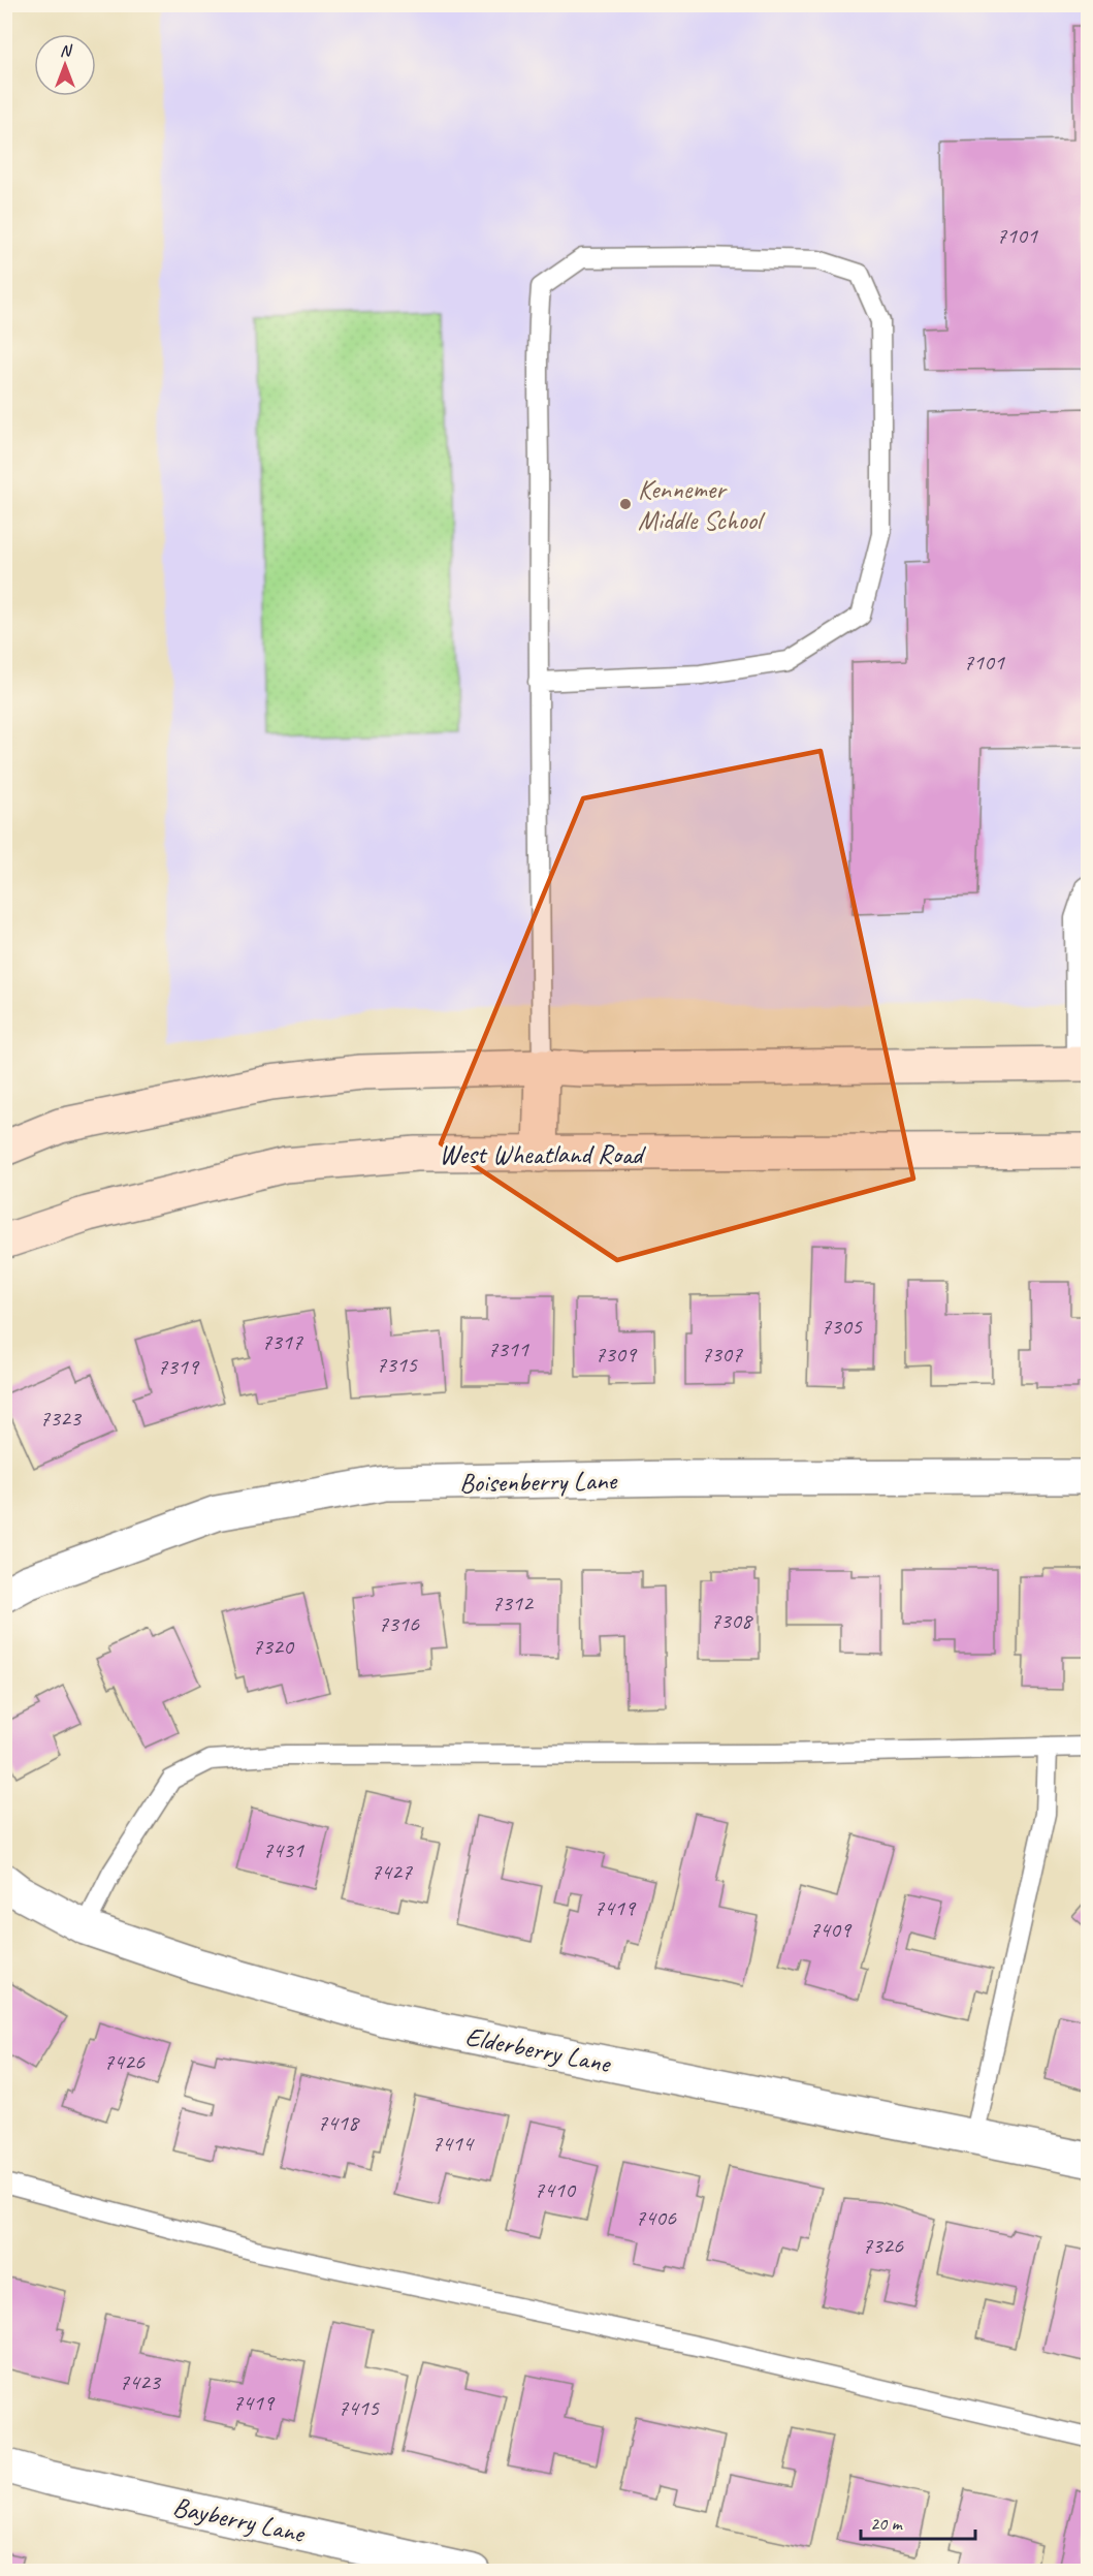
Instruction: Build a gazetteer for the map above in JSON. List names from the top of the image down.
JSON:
{
  "streets": {
    "main road": ["West Wheatland Road"],
    "street": ["Boisenberry Lane", "Elderberry Lane", "Bayberry Lane"]
  },
  "places": ["Kennemer Middle School"],
  "house_numbers": [
    "7101",
    "7101",
    "7305",
    "7317",
    "7311",
    "7309",
    "7307",
    "7315",
    "7319",
    "7323",
    "7312",
    "7308",
    "7316",
    "7320",
    "7431",
    "7427",
    "7419",
    "7409",
    "7426",
    "7418",
    "7414",
    "7410",
    "7406",
    "7326",
    "7423",
    "7419",
    "7415"
  ],
  "scale_bar": "20 m",
  "north": "top"
}
